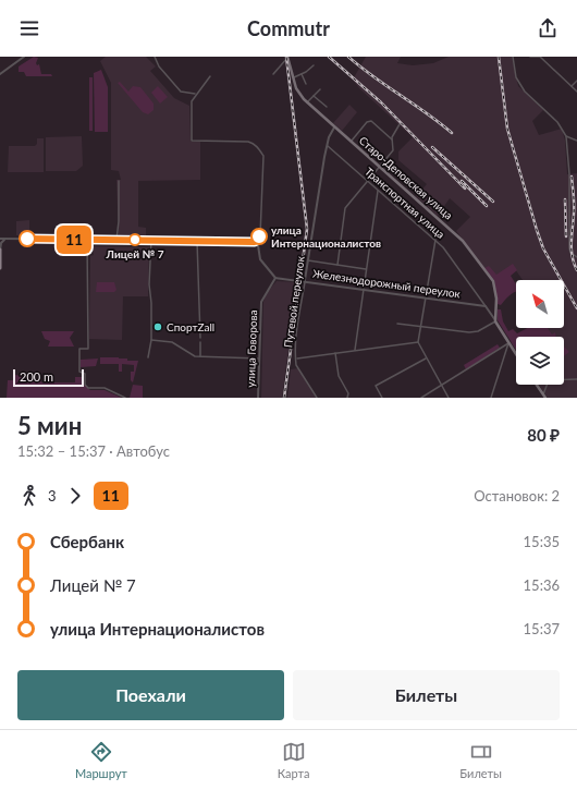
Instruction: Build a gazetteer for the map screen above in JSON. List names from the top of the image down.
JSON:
{
  "streets": {
    "main road": ["Старо-Деповская улица", "Транспортная улица"],
    "street": ["Железнодорожный переулок", "Путевой переулок", "улица Говорова"]
  },
  "crossings": [
    ["Старо-Деповская улица", "Транспортная улица"],
    ["Старо-Деповская улица", "Путевой переулок"],
    ["Транспортная улица", "Железнодорожный переулок"],
    ["Транспортная улица", "Путевой переулок"],
    ["Железнодорожный переулок", "Путевой переулок"],
    ["Железнодорожный переулок", "улица Говорова"]
  ],
  "places": ["улица Интернационалистов", "Лицей № 7", "СпортZall"],
  "lines": ["bus line 11"],
  "scale_bar": "200 m",
  "north": "top left",
  "page": {
    "header": "Commutr",
    "on_map": "11",
    "scale": "200 m",
    "heading": ["5 мин", "15:32 – 15:37 · Автобус", "80 ₽"],
    "legs": ["3", "11", "Остановок: 2"],
    "list": [
      {
        "name": "Сбербанк",
        "value": "15:35"
      },
      {
        "name": "Лицей № 7",
        "value": "15:36"
      },
      {
        "name": "улица Интернационалистов",
        "value": "15:37"
      }
    ],
    "buttons": ["Поехали", "Билеты"],
    "tabs": ["Маршрут", "Карта", "Билеты"]
  }
}
